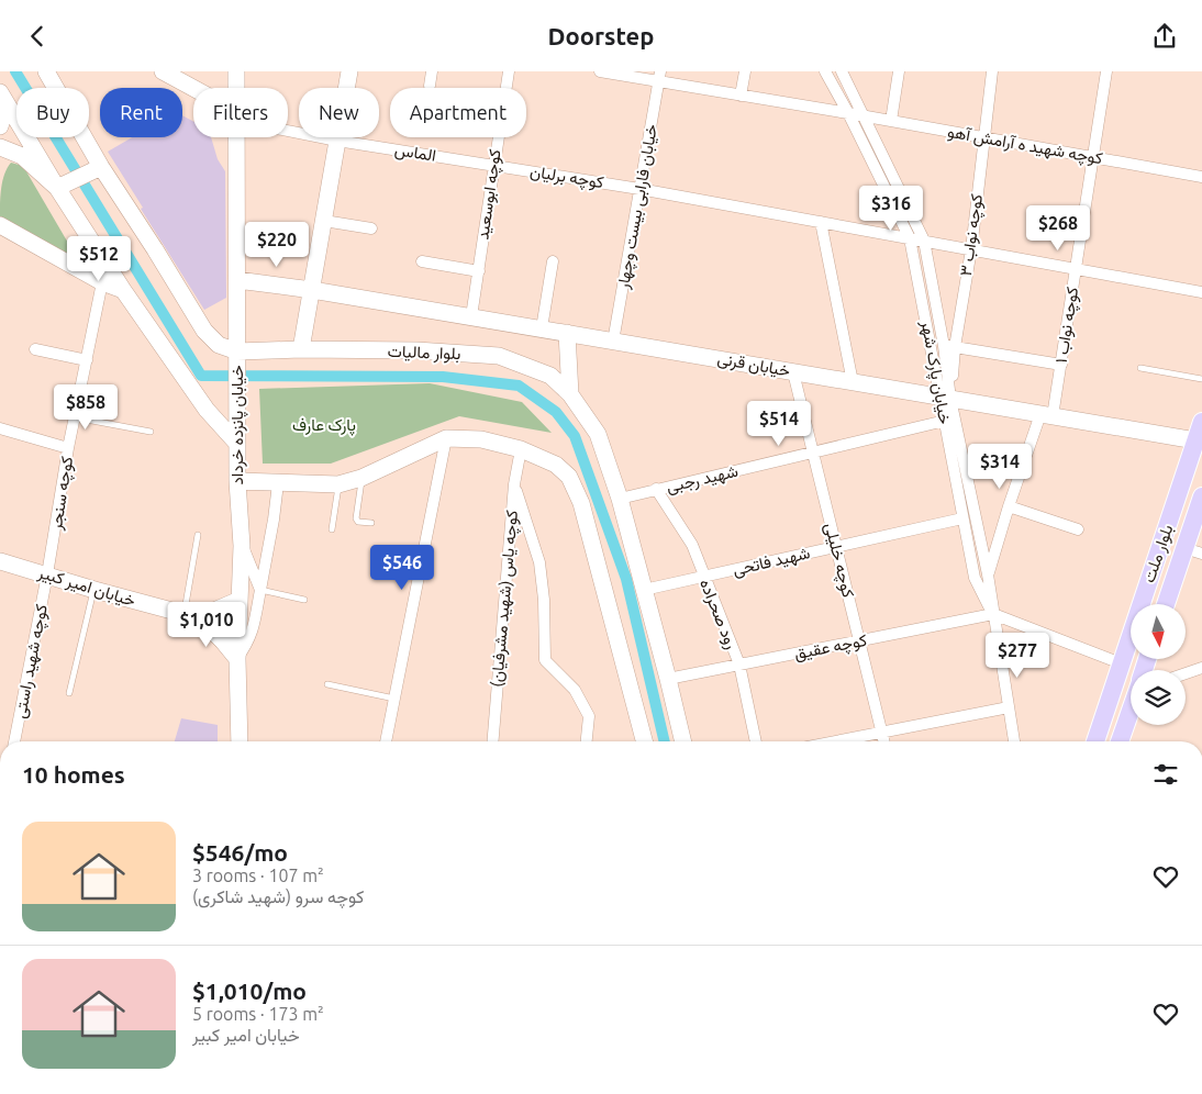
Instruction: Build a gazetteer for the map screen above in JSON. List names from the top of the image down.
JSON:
{
  "streets": {
    "main road": ["بلوار ملت"],
    "street": [
      "کوچه شهید ه آرامش آهو",
      "الماس",
      "کوچه برلیان",
      "کوچه ابوسعید",
      "خیابان فارابی بیست وچهار",
      "کوچه نواب ۳",
      "کوچه نواب ۱",
      "بلوار مالیات",
      "خیابان قرنی",
      "خیابان پارک شهر",
      "خیابان پانزده خرداد",
      "شهید رجبی",
      "کوچه سنجر",
      "کوچه خلیلی",
      "شهید فاتحی",
      "خیابان امیر کبیر",
      "کوچه یاس (شهید مشرفیان)",
      "رود صحراده",
      "کوچه عقیق",
      "کوچه شهید راستی"
    ]
  },
  "crossings": [
    ["کوچه شهید ه آرامش آهو", "خیابان فارابی بیست وچهار"],
    ["کوچه شهید ه آرامش آهو", "کوچه نواب ۳"],
    ["کوچه شهید ه آرامش آهو", "کوچه نواب ۱"],
    ["کوچه شهید ه آرامش آهو", "خیابان پارک شهر"],
    ["الماس", "کوچه برلیان"],
    ["الماس", "کوچه ابوسعید"],
    ["کوچه برلیان", "کوچه ابوسعید"],
    ["کوچه برلیان", "خیابان فارابی بیست وچهار"],
    ["کوچه برلیان", "کوچه نواب ۳"],
    ["کوچه برلیان", "کوچه نواب ۱"],
    ["کوچه برلیان", "خیابان پارک شهر"],
    ["کوچه ابوسعید", "خیابان قرنی"],
    ["خیابان فارابی بیست وچهار", "خیابان قرنی"],
    ["کوچه نواب ۳", "خیابان قرنی"],
    ["کوچه نواب ۳", "خیابان پارک شهر"],
    ["کوچه نواب ۱", "خیابان قرنی"],
    ["کوچه نواب ۱", "خیابان پارک شهر"],
    ["بلوار مالیات", "خیابان پانزده خرداد"],
    ["بلوار مالیات", "شهید رجبی"],
    ["بلوار مالیات", "شهید فاتحی"],
    ["بلوار مالیات", "کوچه عقیق"],
    ["خیابان قرنی", "خیابان پارک شهر"],
    ["خیابان قرنی", "خیابان پانزده خرداد"],
    ["خیابان قرنی", "بلوار ملت"],
    ["خیابان قرنی", "کوچه خلیلی"],
    ["خیابان پارک شهر", "شهید رجبی"],
    ["خیابان پارک شهر", "شهید فاتحی"],
    ["خیابان پارک شهر", "کوچه عقیق"],
    ["خیابان پانزده خرداد", "خیابان امیر کبیر"],
    ["شهید رجبی", "کوچه خلیلی"],
    ["شهید رجبی", "رود صحراده"],
    ["کوچه سنجر", "خیابان امیر کبیر"],
    ["کوچه سنجر", "کوچه شهید راستی"],
    ["کوچه خلیلی", "شهید فاتحی"],
    ["کوچه خلیلی", "کوچه عقیق"],
    ["شهید فاتحی", "رود صحراده"],
    ["خیابان امیر کبیر", "کوچه شهید راستی"],
    ["رود صحراده", "کوچه عقیق"]
  ],
  "parks": ["پارک عارف"],
  "north": "bottom",
  "page": {
    "header": "Doorstep",
    "chip": [
      "Buy",
      "Rent",
      "Filters",
      "New",
      "Apartment"
    ],
    "price": [
      "$316",
      "$268",
      "$220",
      "$512",
      "$858",
      "$514",
      "$314",
      "$546",
      "$1,010",
      "$277"
    ],
    "heading": "10 homes",
    "list": [
      {
        "name": "$546/mo",
        "note": "3 rooms · 107 m² · کوچه سرو (شهید شاکری)"
      },
      {
        "name": "$1,010/mo",
        "note": "5 rooms · 173 m² · خیابان امیر کبیر"
      }
    ]
  }
}
